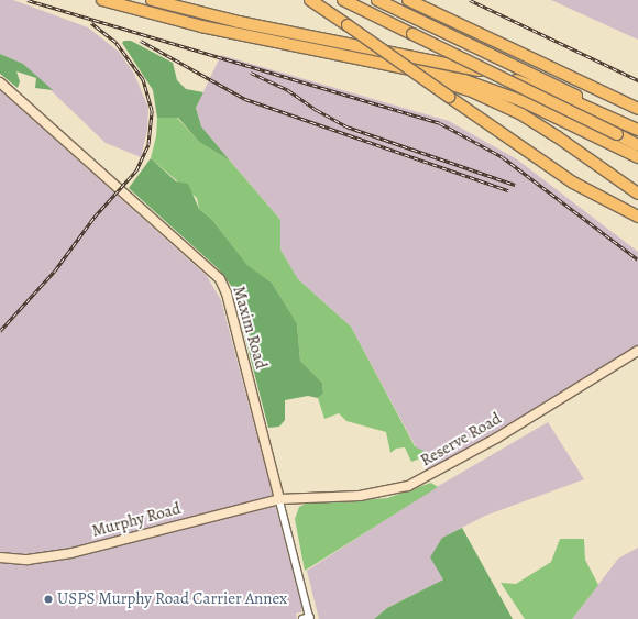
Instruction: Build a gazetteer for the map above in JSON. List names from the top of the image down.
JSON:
{
  "streets": {
    "street": ["Maxim Road", "Reserve Road", "Murphy Road"]
  },
  "crossings": [
    ["Maxim Road", "Reserve Road"],
    ["Maxim Road", "Murphy Road"],
    ["Reserve Road", "Murphy Road"]
  ],
  "places": ["USPS Murphy Road Carrier Annex"]
}
